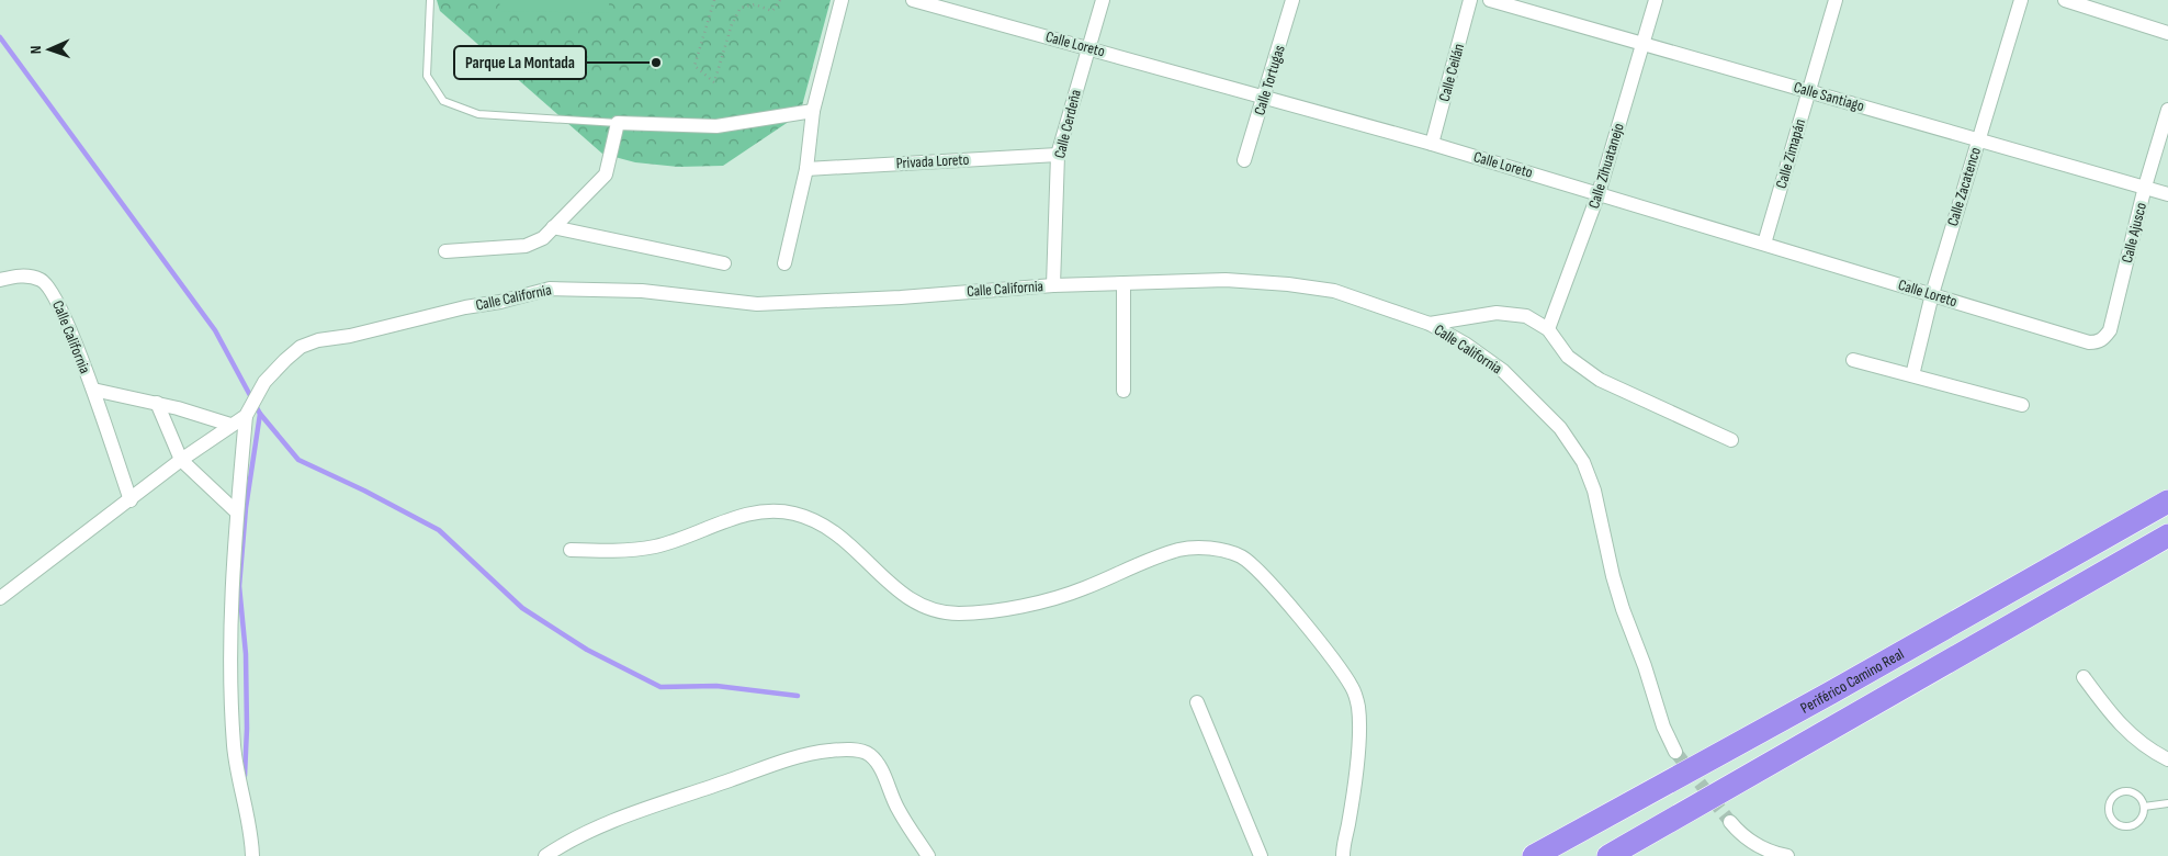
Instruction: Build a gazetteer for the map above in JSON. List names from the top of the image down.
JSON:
{
  "streets": {
    "highway": ["Periférico Camino Real"],
    "street": [
      "Calle Loreto",
      "Calle Ceilán",
      "Calle Tortugas",
      "Calle Santiago",
      "Calle Cerdeña",
      "Calle Zimapán",
      "Privada Loreto",
      "Calle Zihuatanejo",
      "Calle Zacatenco",
      "Calle Ajusco",
      "Calle California"
    ]
  },
  "crossings": [
    ["Calle Loreto", "Calle Ceilán"],
    ["Calle Loreto", "Calle Tortugas"],
    ["Calle Loreto", "Calle Cerdeña"],
    ["Calle Loreto", "Calle Zimapán"],
    ["Calle Loreto", "Calle Zihuatanejo"],
    ["Calle Loreto", "Calle Zacatenco"],
    ["Calle Loreto", "Calle Ajusco"],
    ["Calle Santiago", "Calle Zimapán"],
    ["Calle Santiago", "Calle Zihuatanejo"],
    ["Calle Santiago", "Calle Zacatenco"],
    ["Calle Santiago", "Calle Ajusco"],
    ["Calle Cerdeña", "Privada Loreto"],
    ["Calle Cerdeña", "Calle California"]
  ],
  "places": ["Parque La Montada"],
  "north": "left"
}
